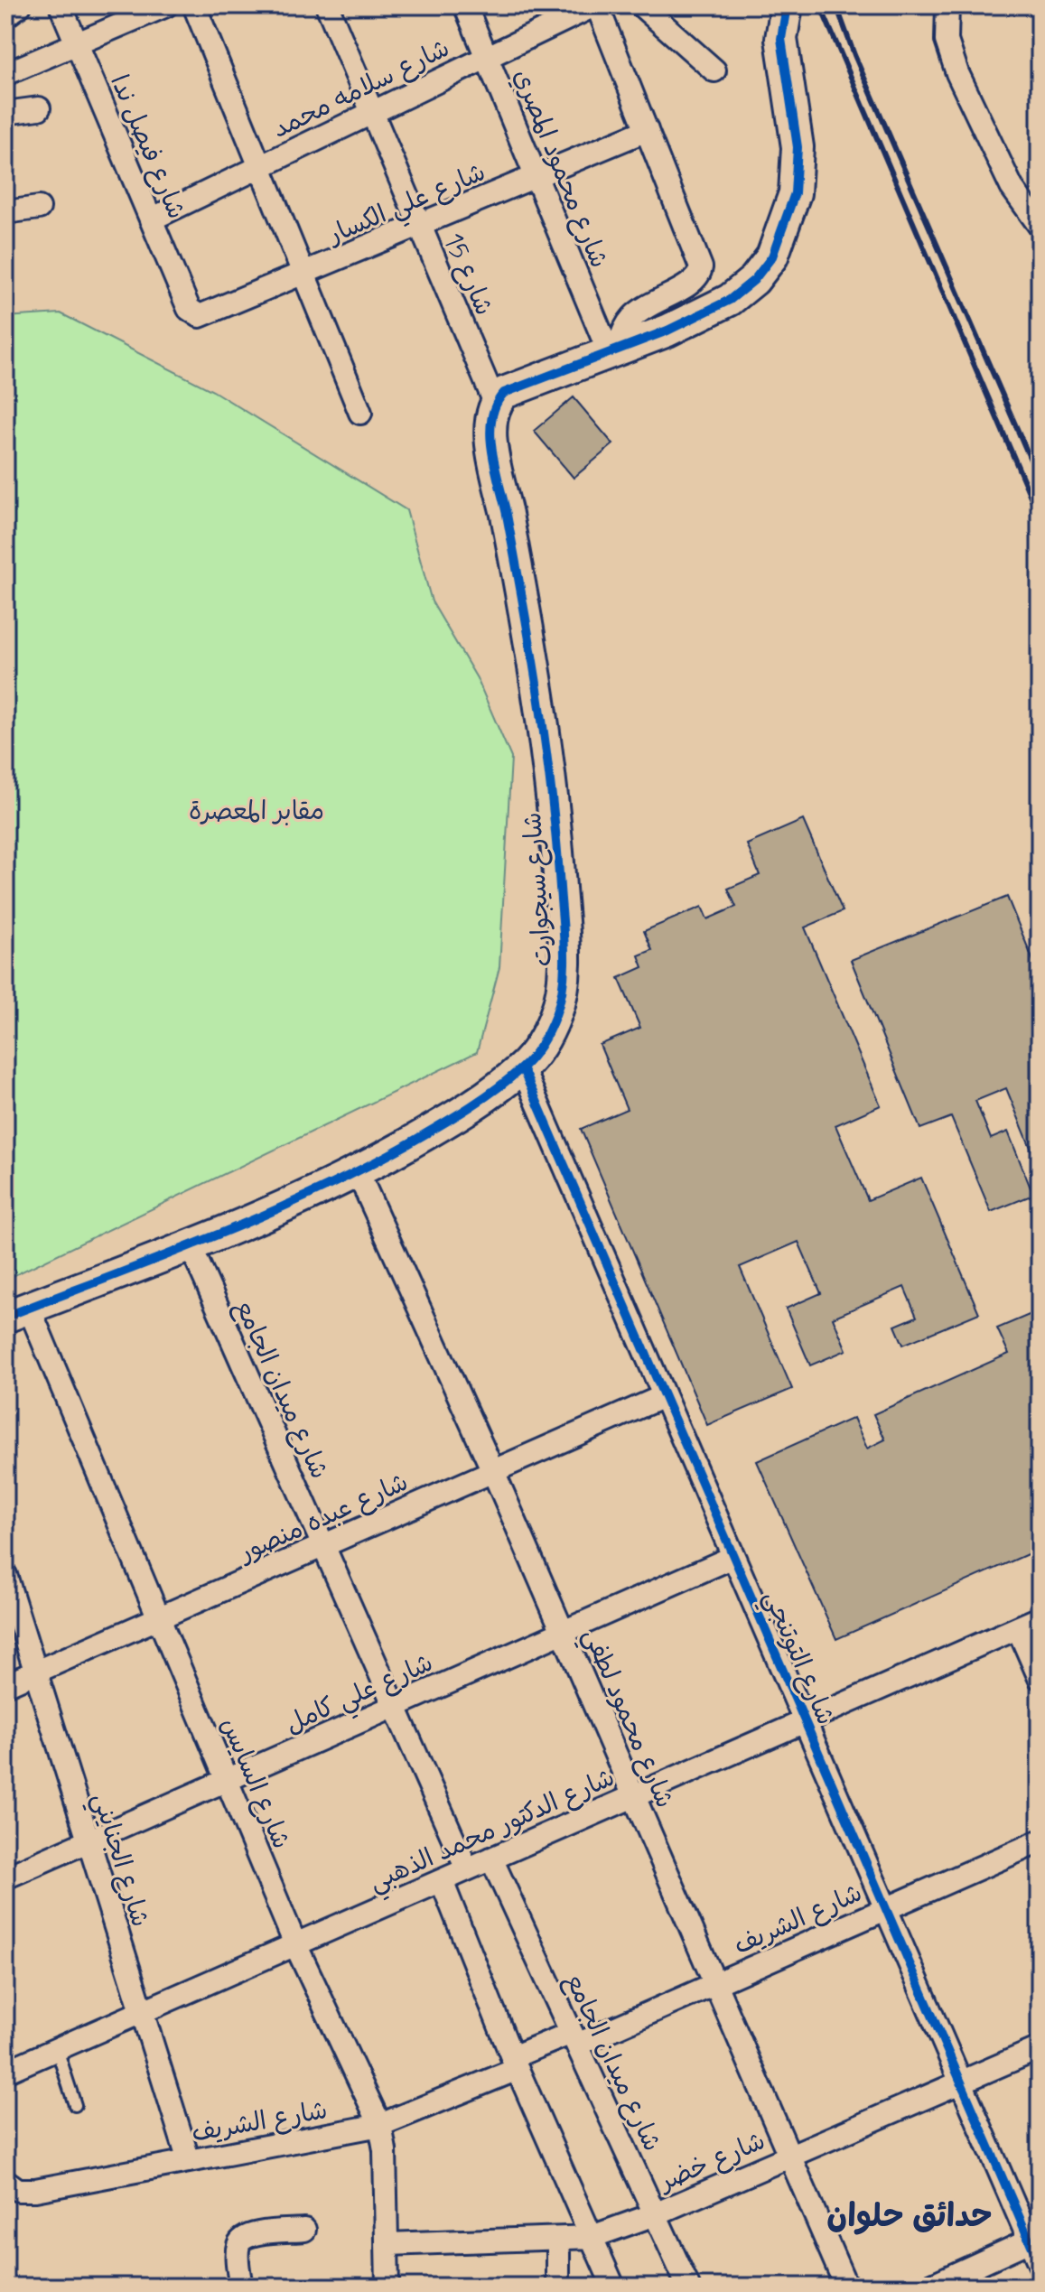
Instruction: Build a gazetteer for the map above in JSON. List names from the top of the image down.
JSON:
{
  "streets": {
    "street": [
      "شارع سلامه محمد",
      "شارع فيصل ندا",
      "شارع محمود المصري",
      "شارع علي الكسار",
      "شارع 15",
      "شارع سيجوارت",
      "شارع ميدان الجامع",
      "شارع عبده منصور",
      "شارع التوتنجي",
      "شارع علي كامل",
      "شارع محمود لطفي",
      "شارع السايس",
      "شارع الدكتور محمد الذهبي",
      "شارع الجنايني",
      "شارع الشريف",
      "شارع خضر"
    ]
  },
  "crossings": [
    ["شارع سلامه محمد", "شارع فيصل ندا"],
    ["شارع سلامه محمد", "شارع محمود المصري"],
    ["شارع سلامه محمد", "شارع 15"],
    ["شارع فيصل ندا", "شارع علي الكسار"],
    ["شارع محمود المصري", "شارع علي الكسار"],
    ["شارع علي الكسار", "شارع 15"],
    ["شارع 15", "شارع سيجوارت"],
    ["شارع سيجوارت", "شارع ميدان الجامع"],
    ["شارع سيجوارت", "شارع التوتنجي"],
    ["شارع سيجوارت", "شارع محمود لطفي"],
    ["شارع سيجوارت", "شارع السايس"],
    ["شارع ميدان الجامع", "شارع عبده منصور"],
    ["شارع ميدان الجامع", "شارع علي كامل"],
    ["شارع ميدان الجامع", "شارع الدكتور محمد الذهبي"],
    ["شارع ميدان الجامع", "شارع الشريف"],
    ["شارع ميدان الجامع", "شارع خضر"],
    ["شارع عبده منصور", "شارع التوتنجي"],
    ["شارع عبده منصور", "شارع محمود لطفي"],
    ["شارع عبده منصور", "شارع السايس"],
    ["شارع عبده منصور", "شارع الجنايني"],
    ["شارع التوتنجي", "شارع علي كامل"],
    ["شارع التوتنجي", "شارع الدكتور محمد الذهبي"],
    ["شارع التوتنجي", "شارع الشريف"],
    ["شارع التوتنجي", "شارع خضر"],
    ["شارع علي كامل", "شارع محمود لطفي"],
    ["شارع علي كامل", "شارع السايس"],
    ["شارع علي كامل", "شارع الجنايني"],
    ["شارع محمود لطفي", "شارع الدكتور محمد الذهبي"],
    ["شارع محمود لطفي", "شارع الشريف"],
    ["شارع محمود لطفي", "شارع خضر"],
    ["شارع السايس", "شارع الدكتور محمد الذهبي"],
    ["شارع السايس", "شارع الشريف"],
    ["شارع السايس", "شارع خضر"],
    ["شارع الدكتور محمد الذهبي", "شارع الجنايني"],
    ["شارع الجنايني", "شارع الشريف"]
  ],
  "districts": ["حدائق حلوان"],
  "parks": ["مقابر المعصرة"]
}
